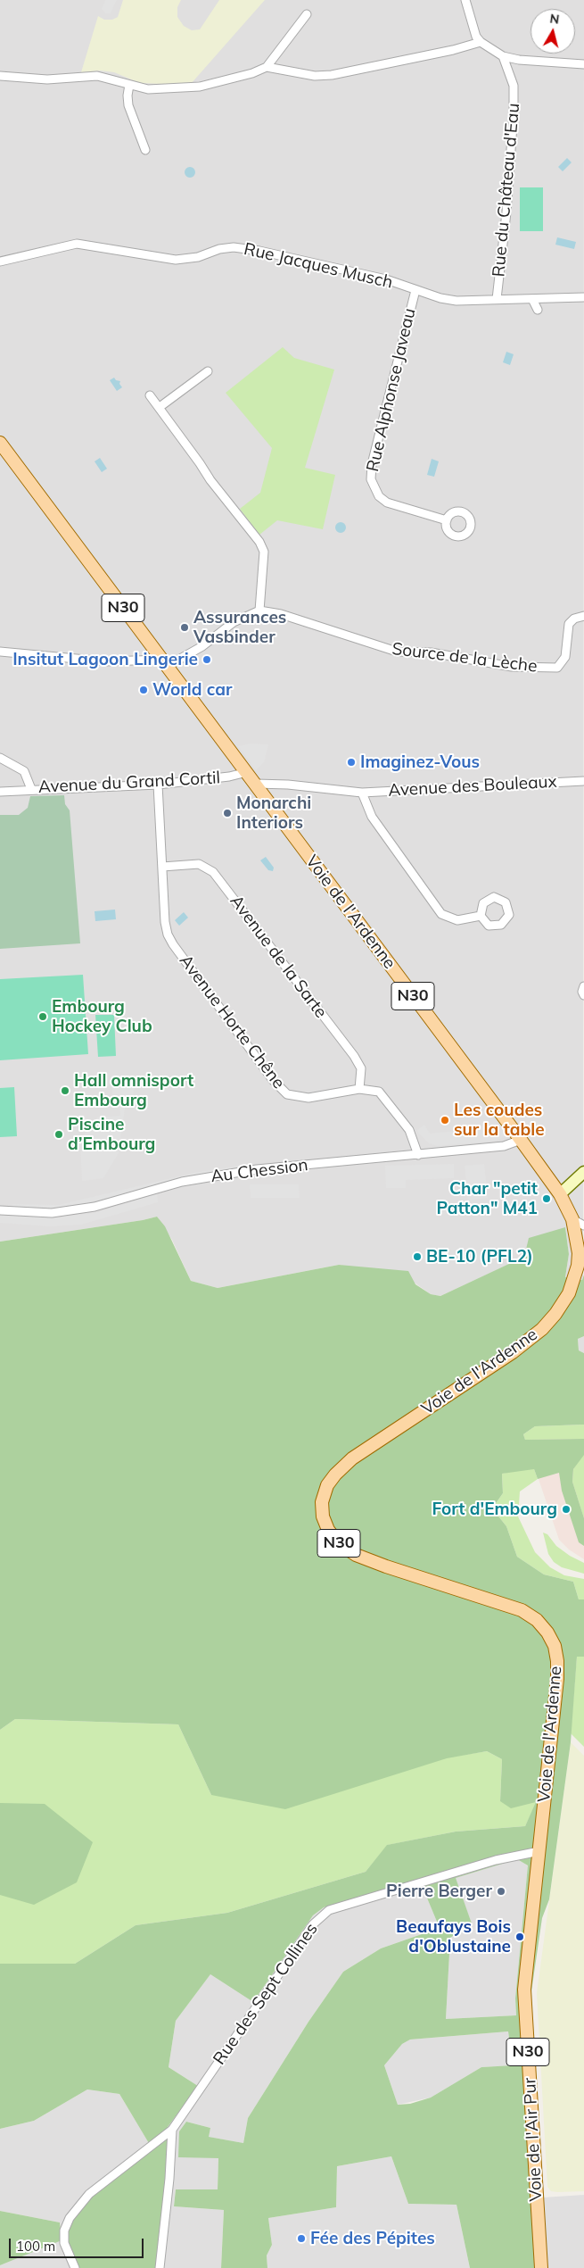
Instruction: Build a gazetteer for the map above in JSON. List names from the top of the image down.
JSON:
{
  "streets": {
    "main road": ["N30", "Voie de l'Ardenne", "Voie de l'Air Pur"],
    "street": [
      "Rue du Château d'Eau",
      "Rue Jacques Musch",
      "Rue Alphonse Javeau",
      "Source de la Lèche",
      "Avenue du Grand Cortil",
      "Avenue des Bouleaux",
      "Avenue de la Sarte",
      "Avenue Horte Chêne",
      "Au Chession",
      "Rue des Sept Collines"
    ]
  },
  "crossings": [
    ["Rue du Château d'Eau", "Rue Jacques Musch"],
    ["Rue Jacques Musch", "Rue Alphonse Javeau"],
    ["Avenue du Grand Cortil", "Voie de l'Ardenne"],
    ["Avenue du Grand Cortil", "Avenue Horte Chêne"],
    ["Avenue des Bouleaux", "Voie de l'Ardenne"],
    ["Voie de l'Ardenne", "Au Chession"],
    ["Voie de l'Ardenne", "Rue des Sept Collines"],
    ["Voie de l'Ardenne", "Voie de l'Air Pur"],
    ["Avenue de la Sarte", "Avenue Horte Chêne"],
    ["Avenue Horte Chêne", "Au Chession"],
    ["Rue des Sept Collines", "Voie de l'Air Pur"]
  ],
  "places": [
    "Assurances Vasbinder",
    "Insitut Lagoon Lingerie",
    "World car",
    "Imaginez-Vous",
    "Monarchi Interiors",
    "Embourg Hockey Club",
    "Hall omnisport Embourg",
    "Les coudes sur la table",
    "Piscine d’Embourg",
    "Char \"petit Patton\" M41",
    "BE-10 (PFL2)",
    "Fort d'Embourg",
    "Pierre Berger",
    "Beaufays Bois d'Oblustaine",
    "Fée des Pépites"
  ],
  "scale_bar": "100 m",
  "north": "top"
}
